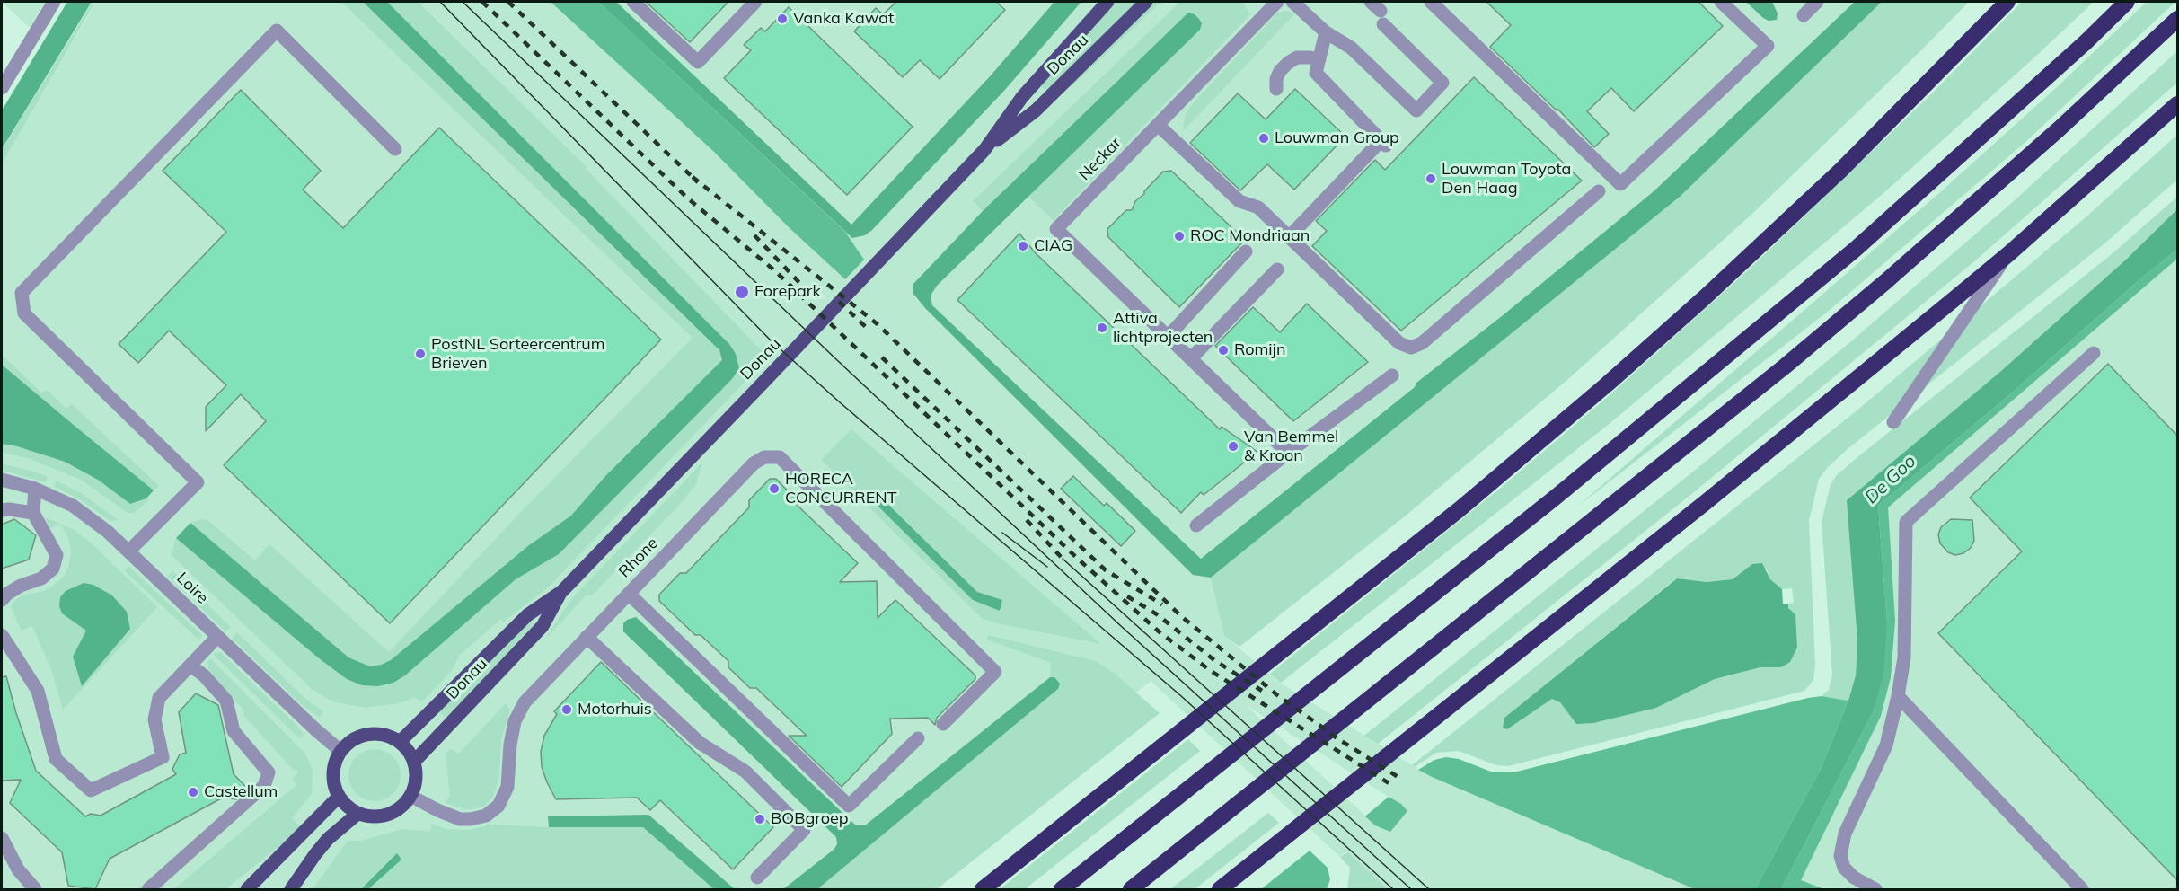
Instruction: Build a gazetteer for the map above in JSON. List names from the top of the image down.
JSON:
{
  "streets": {
    "main road": ["Donau"],
    "street": ["Neckar", "Rhone", "Loire"]
  },
  "crossings": [
    ["Donau", "Rhone"],
    ["Donau", "Loire"],
    ["Rhone", "Loire"]
  ],
  "water": ["De Goo"],
  "places": [
    "Vanka Kawat",
    "Louwman Group",
    "Louwman Toyota Den Haag",
    "ROC Mondriaan",
    "CIAG",
    "Forepark",
    "Attiva lichtprojecten",
    "Romijn",
    "PostNL Sorteercentrum Brieven",
    "Van Bemmel & Kroon",
    "HORECA CONCURRENT",
    "Motorhuis",
    "Castellum",
    "BOBgroep"
  ]
}
